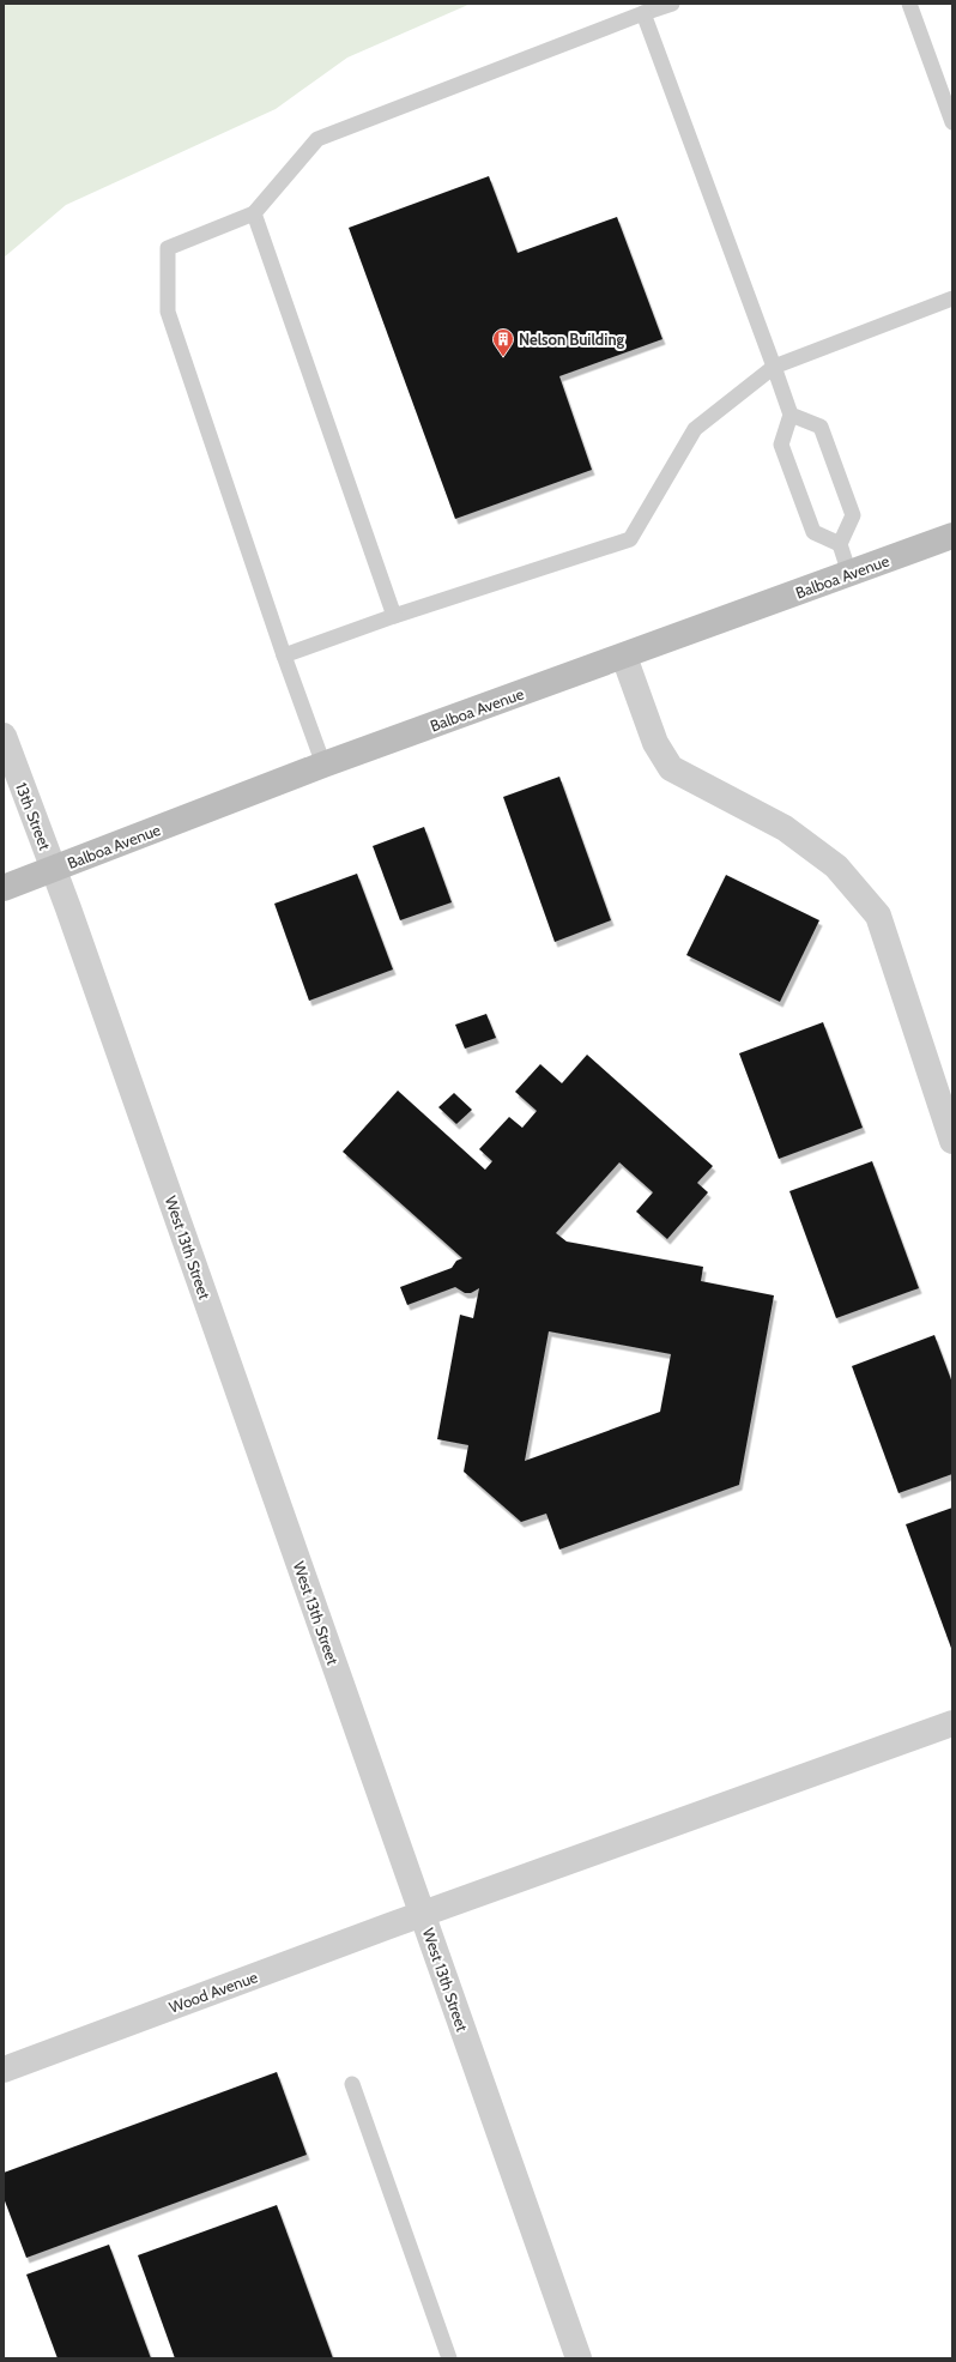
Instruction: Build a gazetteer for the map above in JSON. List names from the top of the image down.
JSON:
{
  "streets": {
    "street": [
      "Balboa Avenue",
      "13th Street",
      "West 13th Street",
      "Wood Avenue"
    ]
  },
  "crossings": [
    ["Balboa Avenue", "13th Street"],
    ["Balboa Avenue", "West 13th Street"],
    ["13th Street", "West 13th Street"],
    ["West 13th Street", "Wood Avenue"]
  ],
  "places": {
    "building": ["Nelson Building"]
  }
}
